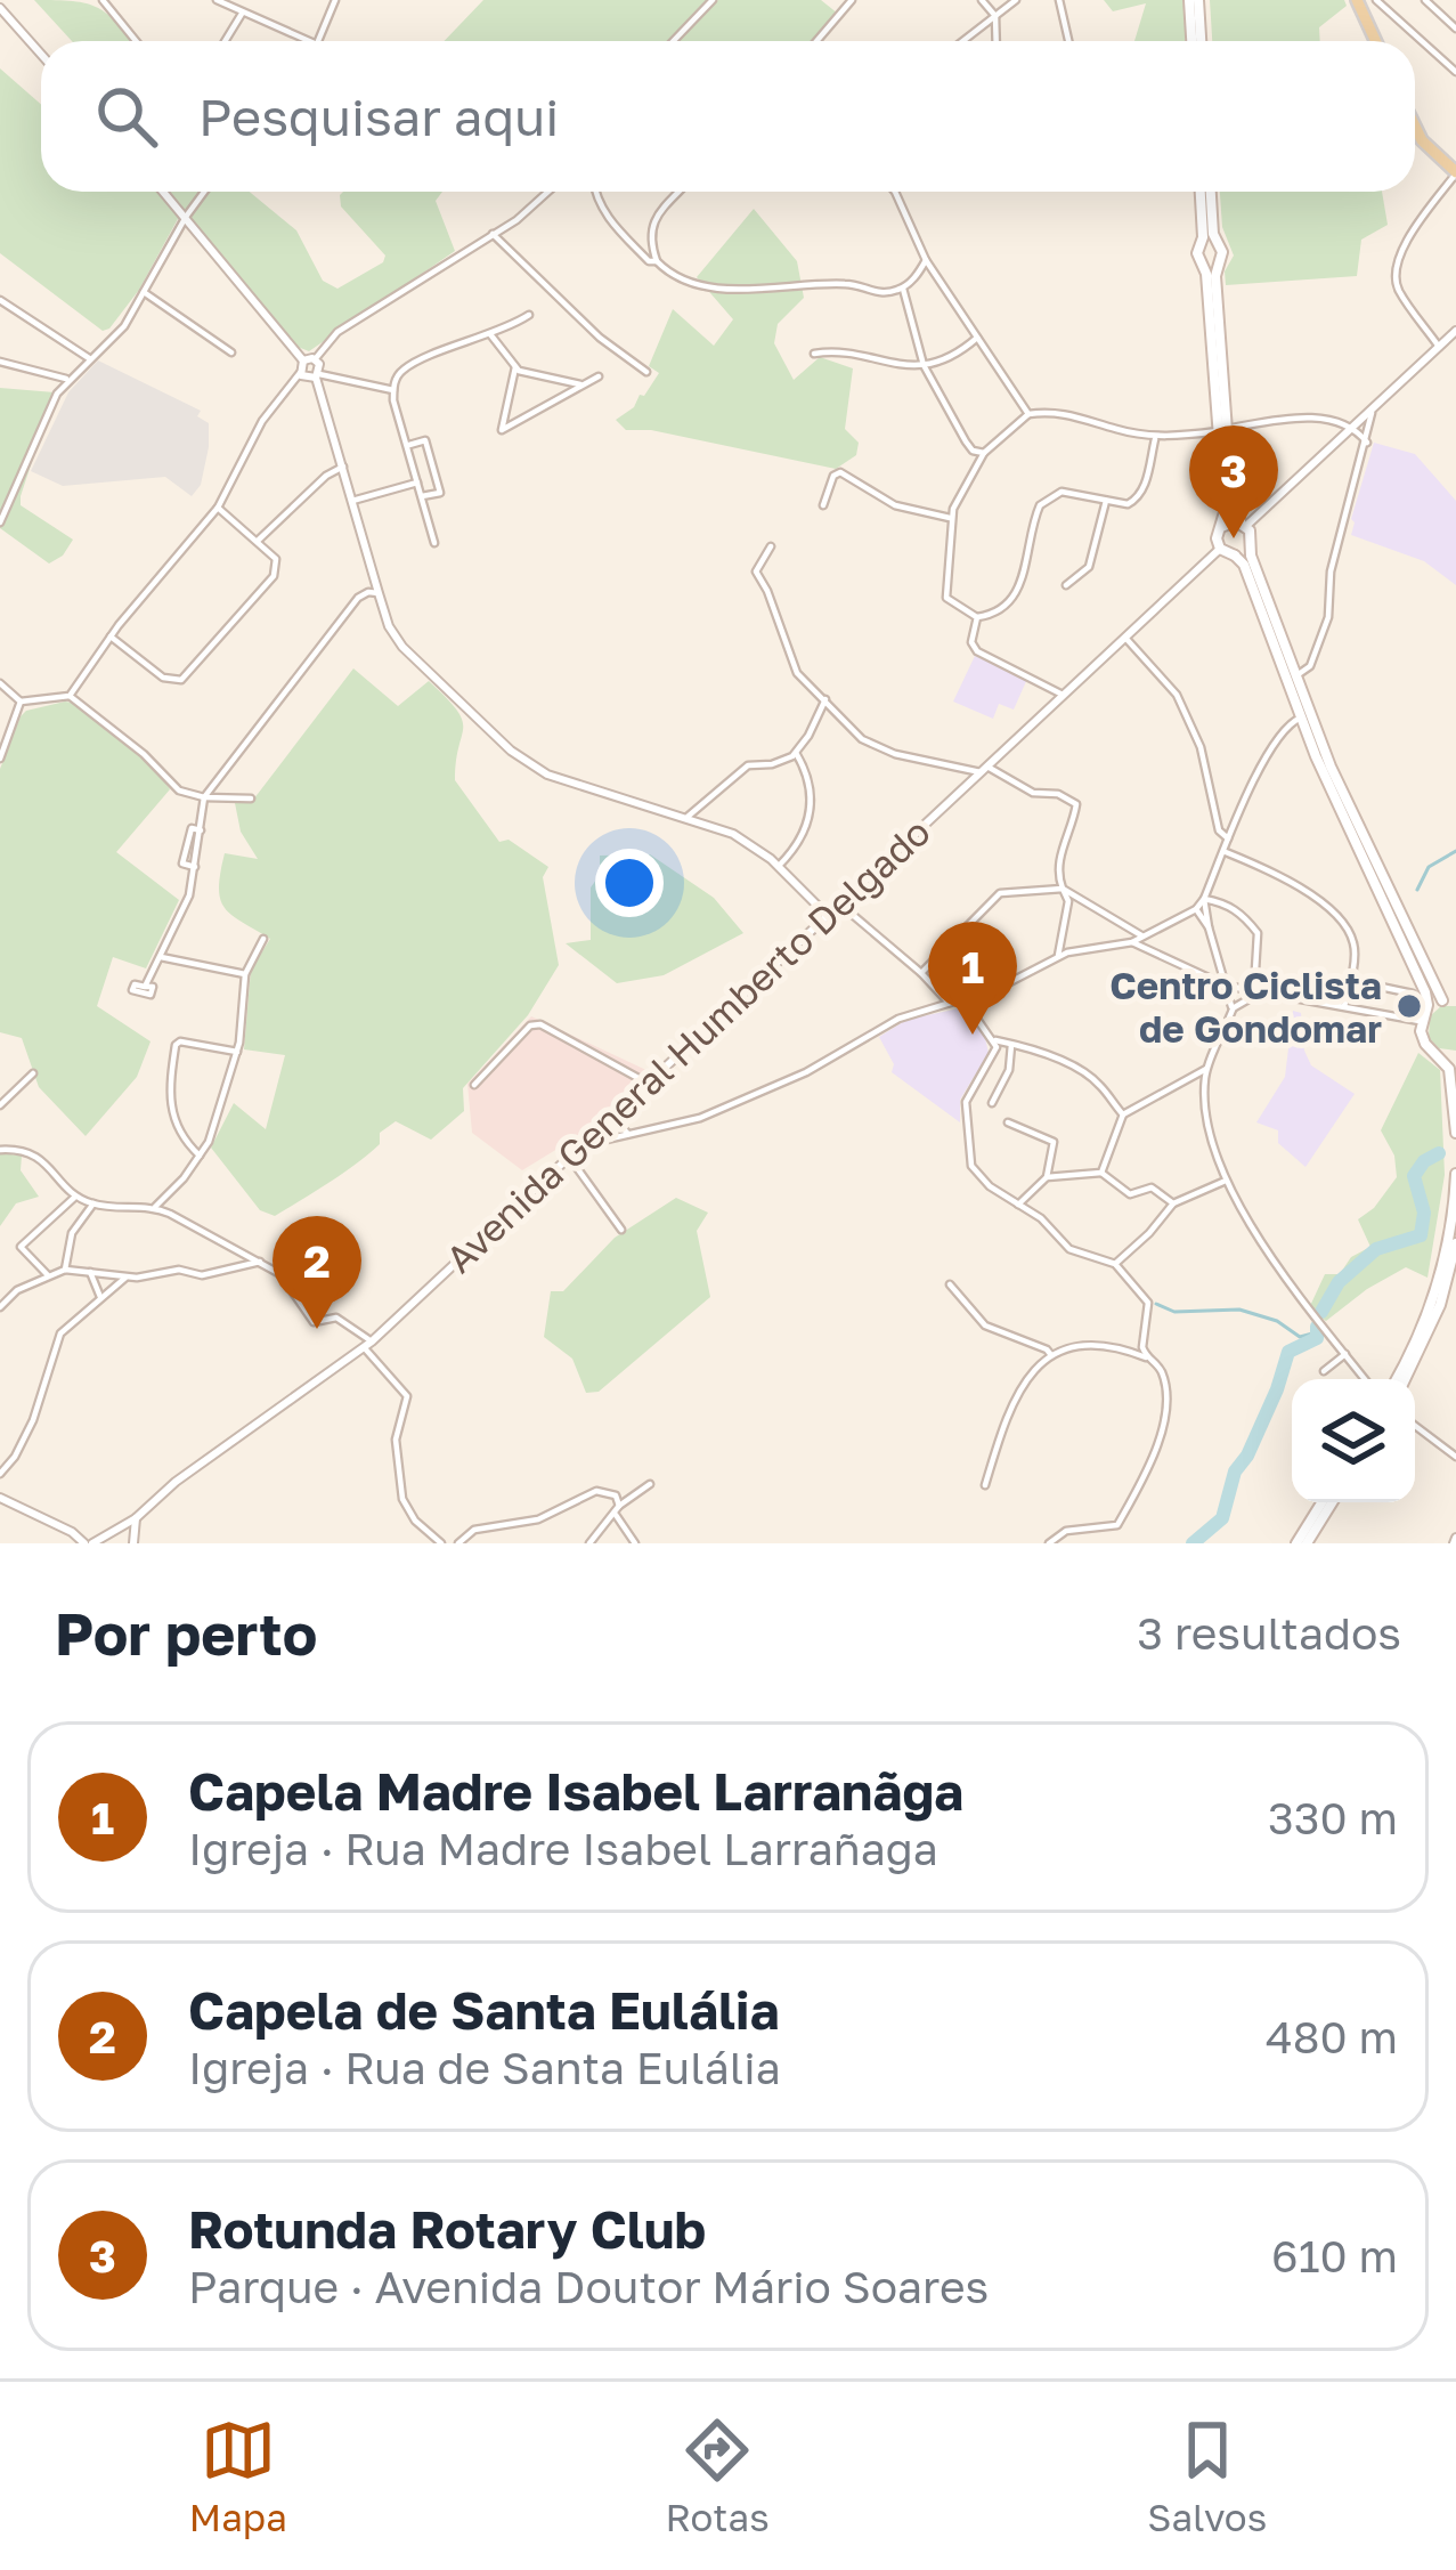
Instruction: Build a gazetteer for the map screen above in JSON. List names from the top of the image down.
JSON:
{
  "streets": {
    "street": ["Avenida General Humberto Delgado"]
  },
  "places": ["Centro Ciclista de Gondomar"],
  "page": {
    "search": "Pesquisar aqui",
    "pins": ["3", "1", "2"],
    "heading": ["Por perto", "3 resultados"],
    "list": [
      {
        "mark": "1",
        "name": "Capela Madre Isabel Larranãga",
        "note": "Igreja · Rua Madre Isabel Larrañaga",
        "value": "330 m"
      },
      {
        "mark": "2",
        "name": "Capela de Santa Eulália",
        "note": "Igreja · Rua de Santa Eulália",
        "value": "480 m"
      },
      {
        "mark": "3",
        "name": "Rotunda Rotary Club",
        "note": "Parque · Avenida Doutor Mário Soares",
        "value": "610 m"
      }
    ],
    "nav": ["Mapa", "Rotas", "Salvos"]
  }
}
